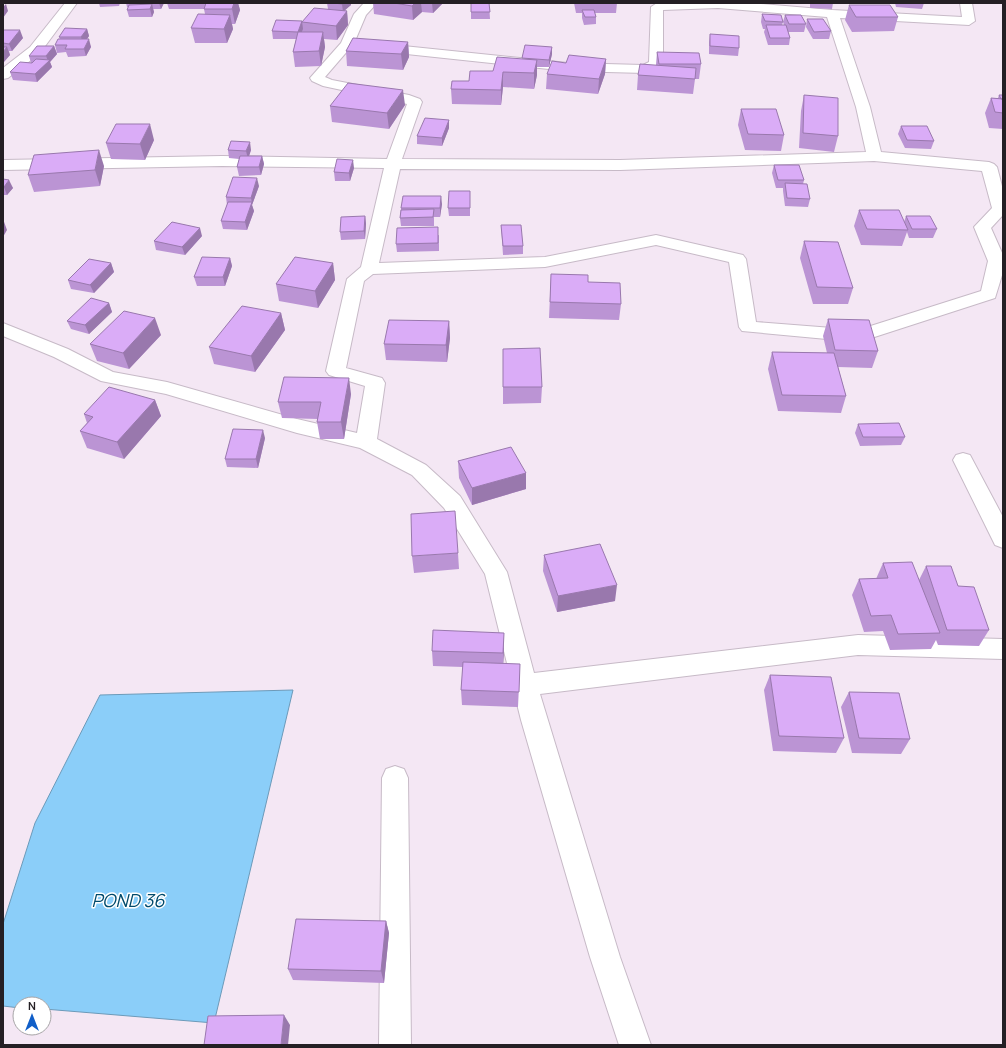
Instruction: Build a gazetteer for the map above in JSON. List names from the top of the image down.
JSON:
{
  "water": ["POND 36"],
  "north": "top"
}
